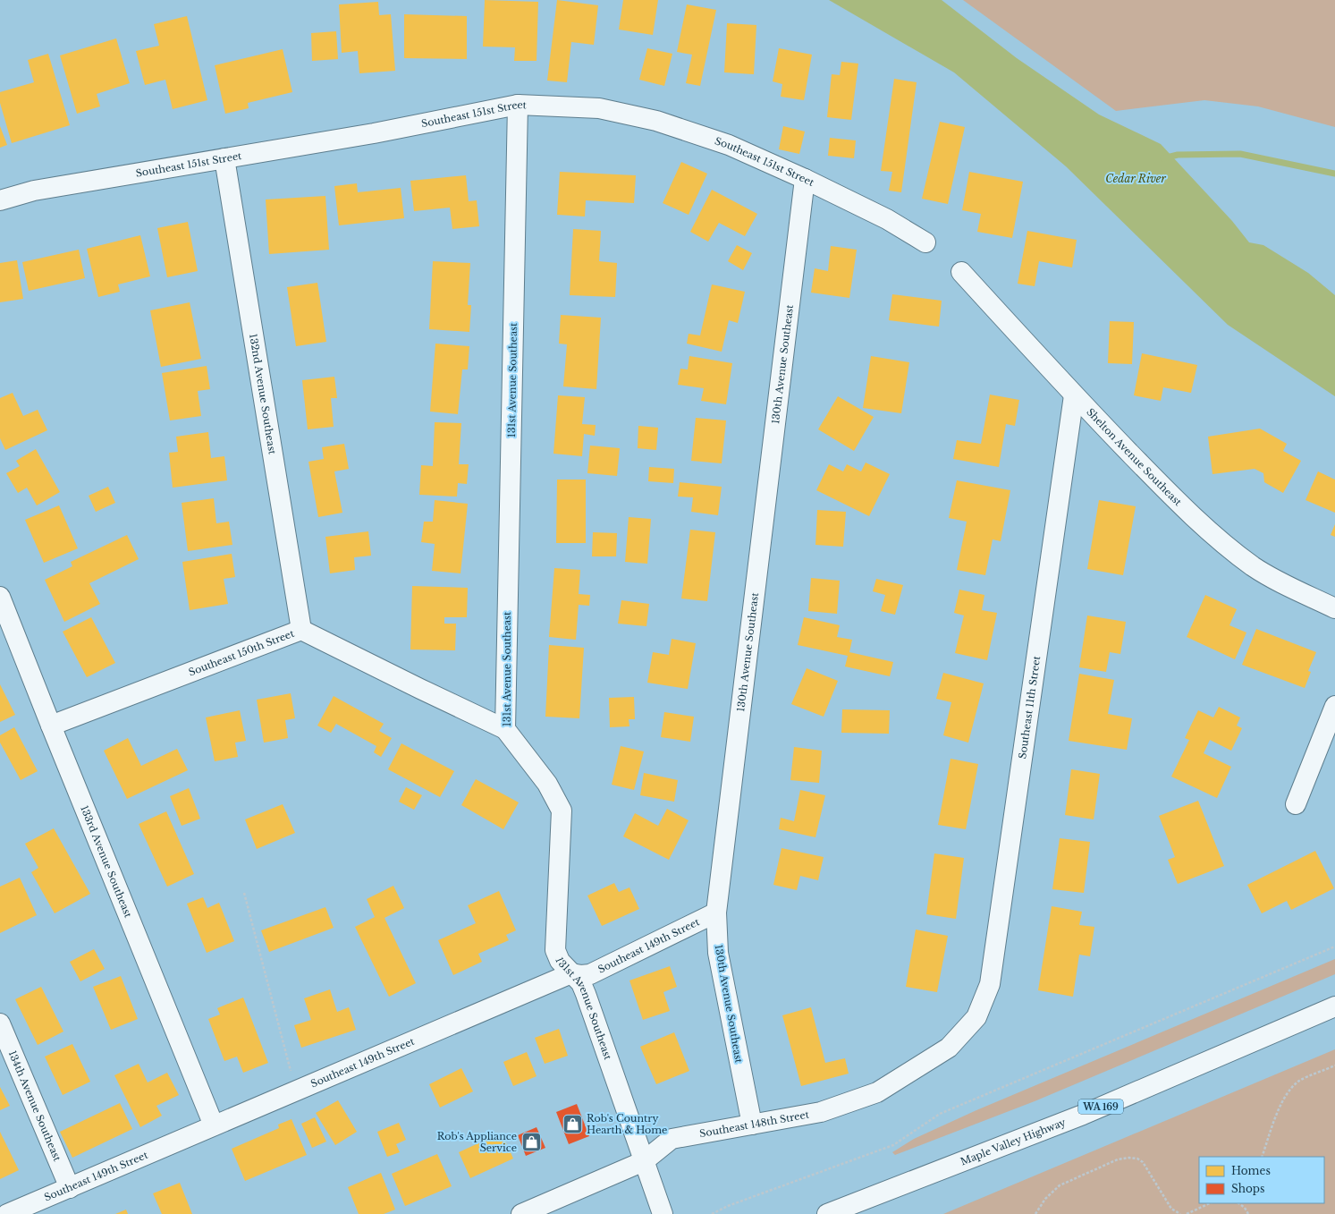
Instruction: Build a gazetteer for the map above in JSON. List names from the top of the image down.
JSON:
{
  "streets": {
    "street": [
      "Southeast 151st Street",
      "130th Avenue Southeast",
      "131st Avenue Southeast",
      "132nd Avenue Southeast",
      "Shelton Avenue Southeast",
      "Southeast 150th Street",
      "Southeast 11th Street",
      "133rd Avenue Southeast",
      "Southeast 149th Street",
      "134th Avenue Southeast",
      "WA 169",
      "Southeast 148th Street",
      "Maple Valley Highway"
    ]
  },
  "crossings": [
    ["Southeast 151st Street", "130th Avenue Southeast"],
    ["Southeast 151st Street", "131st Avenue Southeast"],
    ["Southeast 151st Street", "132nd Avenue Southeast"],
    ["130th Avenue Southeast", "Southeast 149th Street"],
    ["130th Avenue Southeast", "Southeast 148th Street"],
    ["131st Avenue Southeast", "Southeast 150th Street"],
    ["131st Avenue Southeast", "Southeast 149th Street"],
    ["131st Avenue Southeast", "Southeast 148th Street"],
    ["132nd Avenue Southeast", "Southeast 150th Street"],
    ["Shelton Avenue Southeast", "Southeast 11th Street"],
    ["Southeast 150th Street", "133rd Avenue Southeast"],
    ["Southeast 11th Street", "Southeast 148th Street"],
    ["133rd Avenue Southeast", "Southeast 149th Street"],
    ["Southeast 149th Street", "134th Avenue Southeast"]
  ],
  "water": ["Cedar River"],
  "places": {
    "shop": ["Rob's Country Hearth & Home", "Rob's Appliance Service"]
  },
  "legend": ["Homes", "Shops"]
}
